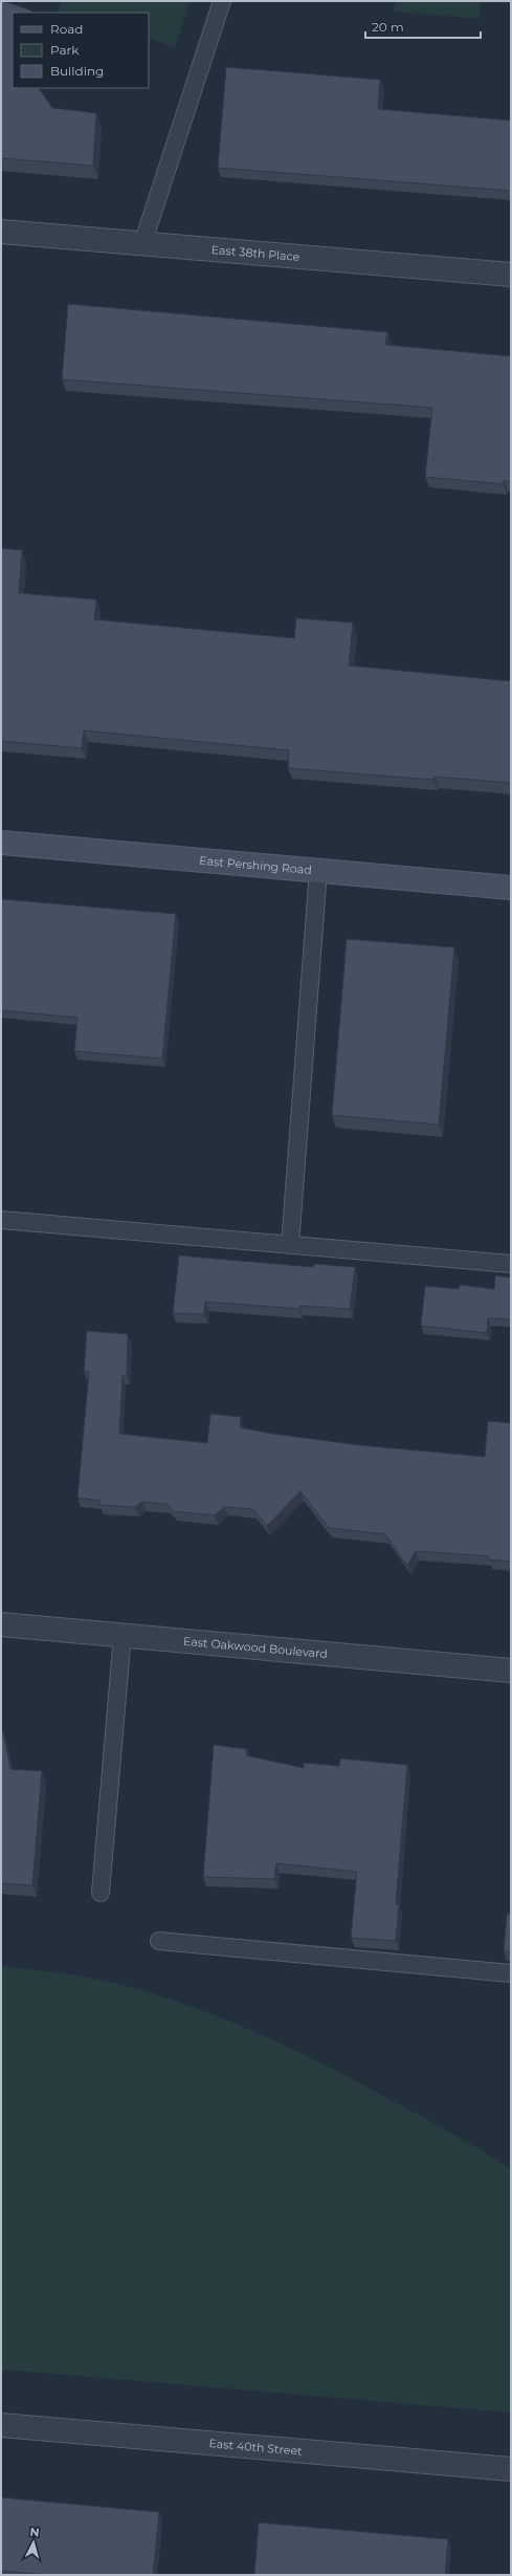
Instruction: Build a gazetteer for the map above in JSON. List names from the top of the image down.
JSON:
{
  "streets": {
    "main road": ["East Pershing Road"],
    "street": ["East 38th Place", "East Oakwood Boulevard", "East 40th Street"]
  },
  "legend": ["Road", "Park", "Building"],
  "scale_bar": "20 m",
  "north": "top"
}
